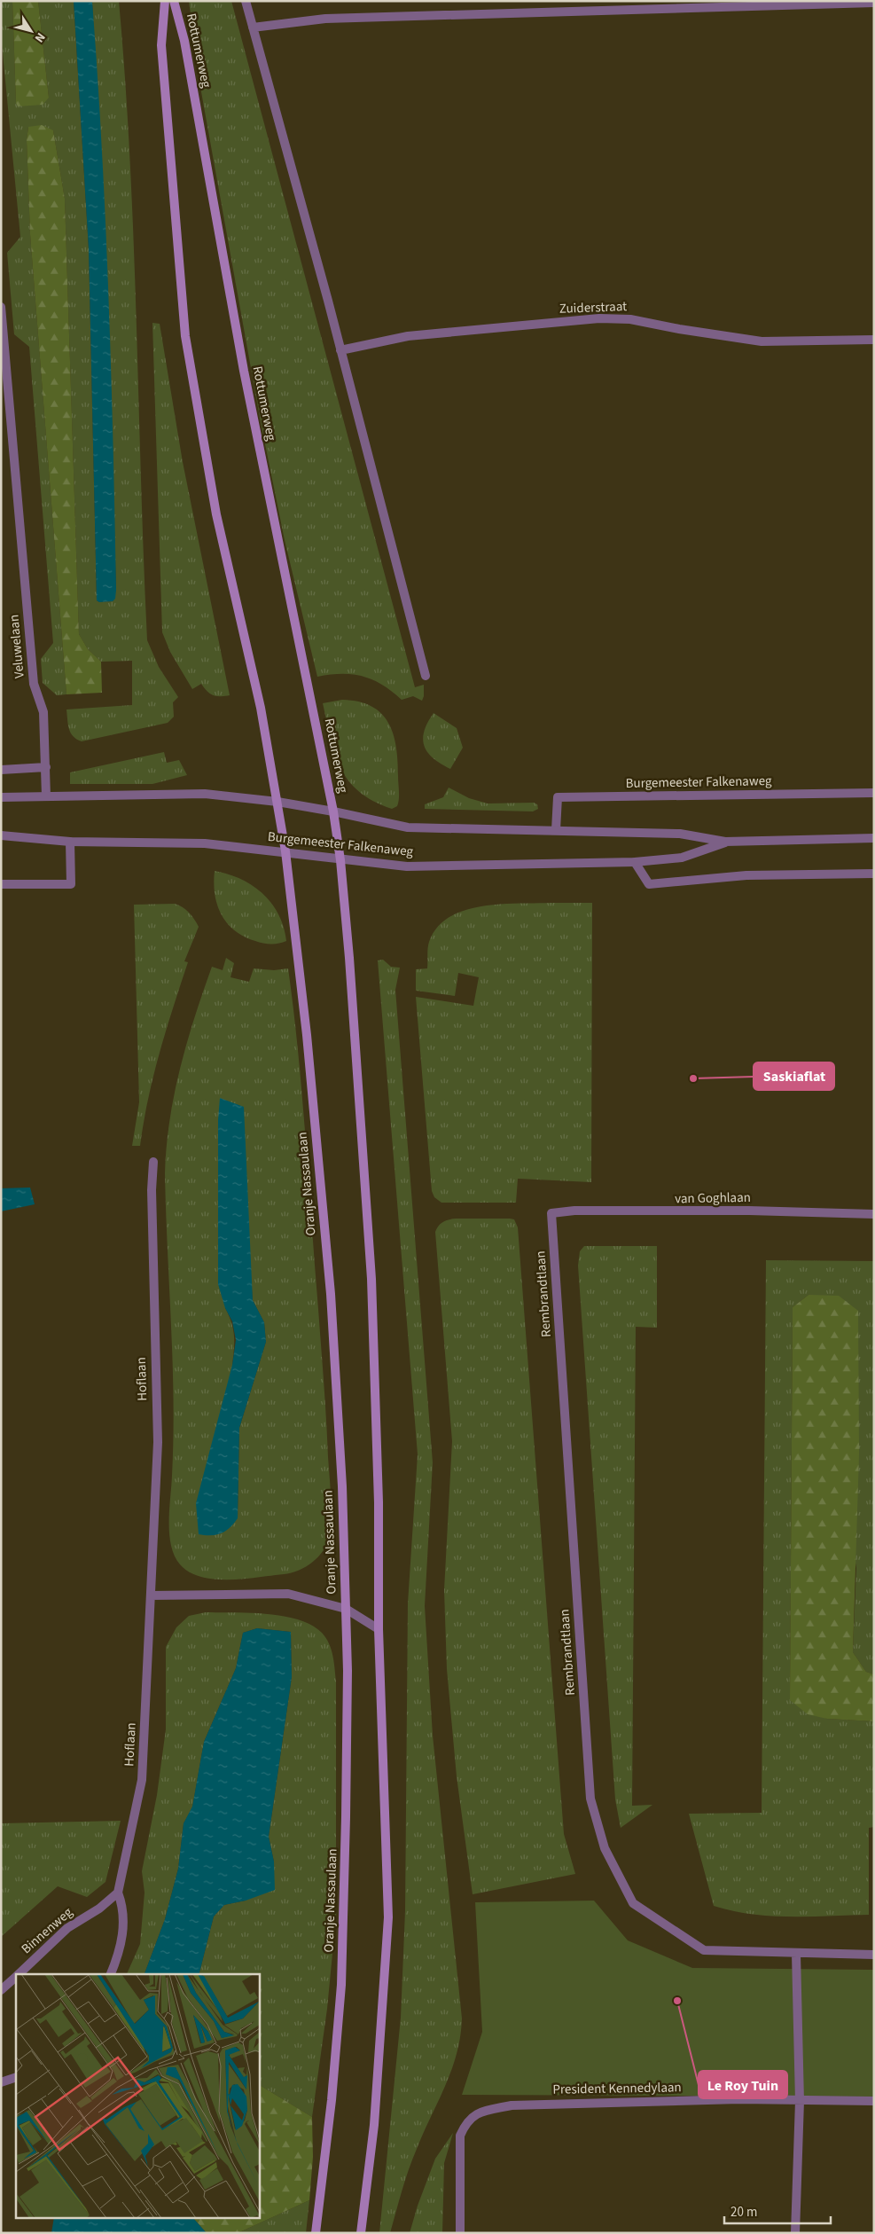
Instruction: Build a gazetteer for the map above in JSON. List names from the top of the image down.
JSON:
{
  "streets": {
    "main road": ["Rottumerweg", "Oranje Nassaulaan"],
    "street": [
      "Zuiderstraat",
      "Veluwelaan",
      "Burgemeester Falkenaweg",
      "van Goghlaan",
      "Rembrandtlaan",
      "Hoflaan",
      "Binnenweg",
      "President Kennedylaan"
    ]
  },
  "crossings": [
    ["Rottumerweg", "Burgemeester Falkenaweg"],
    ["Rottumerweg", "Oranje Nassaulaan"],
    ["Veluwelaan", "Burgemeester Falkenaweg"],
    ["Burgemeester Falkenaweg", "Oranje Nassaulaan"],
    ["van Goghlaan", "Rembrandtlaan"],
    ["Hoflaan", "Binnenweg"]
  ],
  "places": ["Saskiaflat", "Le Roy Tuin"],
  "scale_bar": "20 m",
  "north": "bottom right"
}
